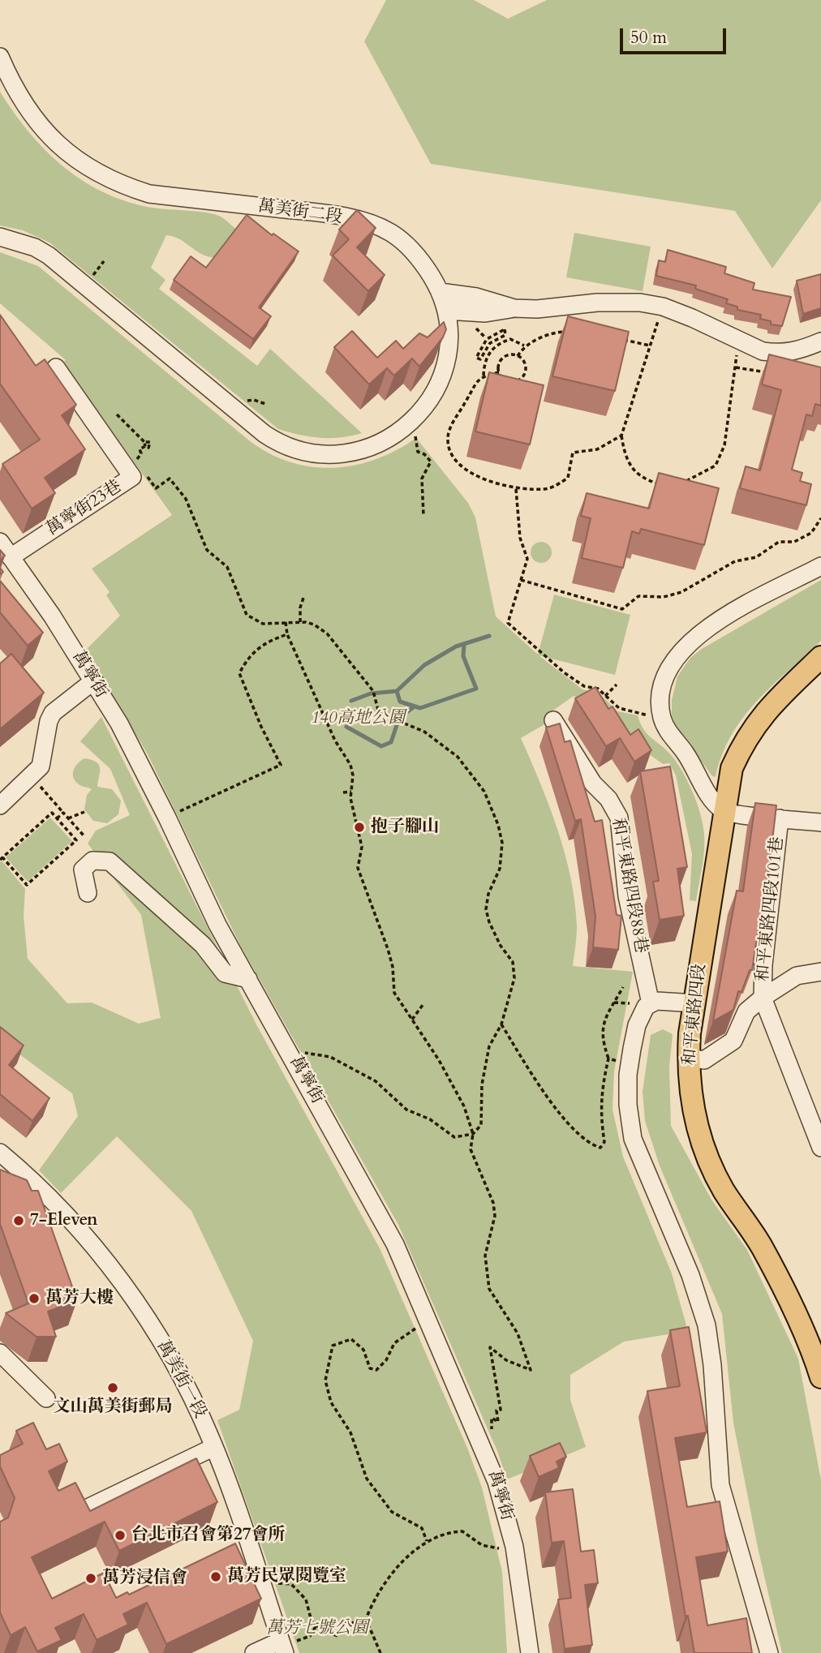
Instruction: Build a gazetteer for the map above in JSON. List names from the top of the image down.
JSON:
{
  "streets": {
    "main road": ["和平東路四段"],
    "street": [
      "萬美街二段",
      "萬寧街23巷",
      "萬寧街",
      "和平東路四段88巷",
      "和平東路四段101巷",
      "萬美街一段"
    ]
  },
  "crossings": [
    ["萬寧街23巷", "萬寧街"],
    ["和平東路四段101巷", "和平東路四段"]
  ],
  "parks": ["140高地公園", "萬芳七號公園"],
  "places": [
    "抱子腳山",
    "7-Eleven",
    "萬芳大樓",
    "文山萬美街郵局",
    "台北市召會第27會所",
    "萬芳民眾閱覽室",
    "萬芳浸信會"
  ],
  "scale_bar": "50 m"
}
